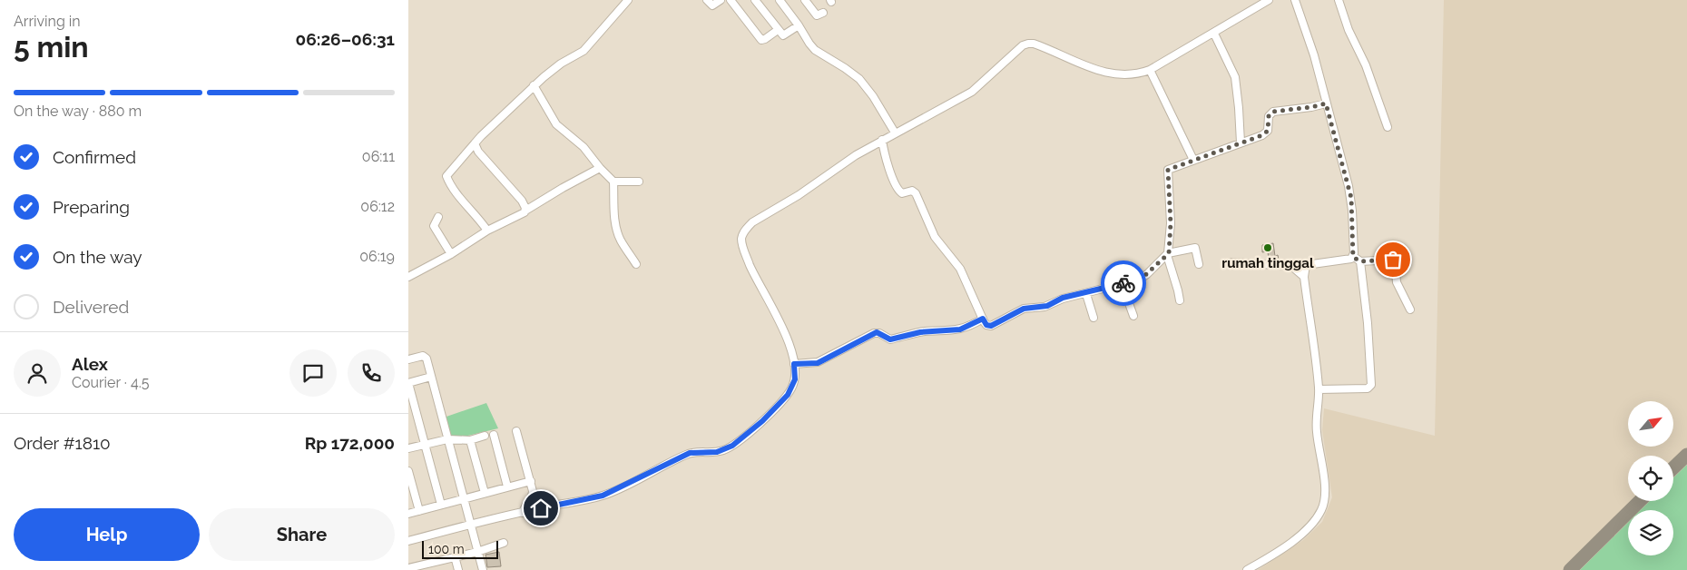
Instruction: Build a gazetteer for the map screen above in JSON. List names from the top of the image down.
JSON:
{
  "places": ["rumah tinggal"],
  "scale_bar": "100 m",
  "north": "top right",
  "page": {
    "heading": ["5 min", "Arriving in", "06:26–06:31"],
    "panel": [
      "Alex",
      "Courier · 4.5",
      "Order #1810",
      "Rp 172,000"
    ],
    "bar": "On the way · 880 m",
    "list": [
      ["Confirmed", "06:11"],
      ["Preparing", "06:12"],
      ["On the way", "06:19"],
      "Delivered"
    ],
    "buttons": ["Help", "Share"],
    "scale": "100 m"
  }
}
